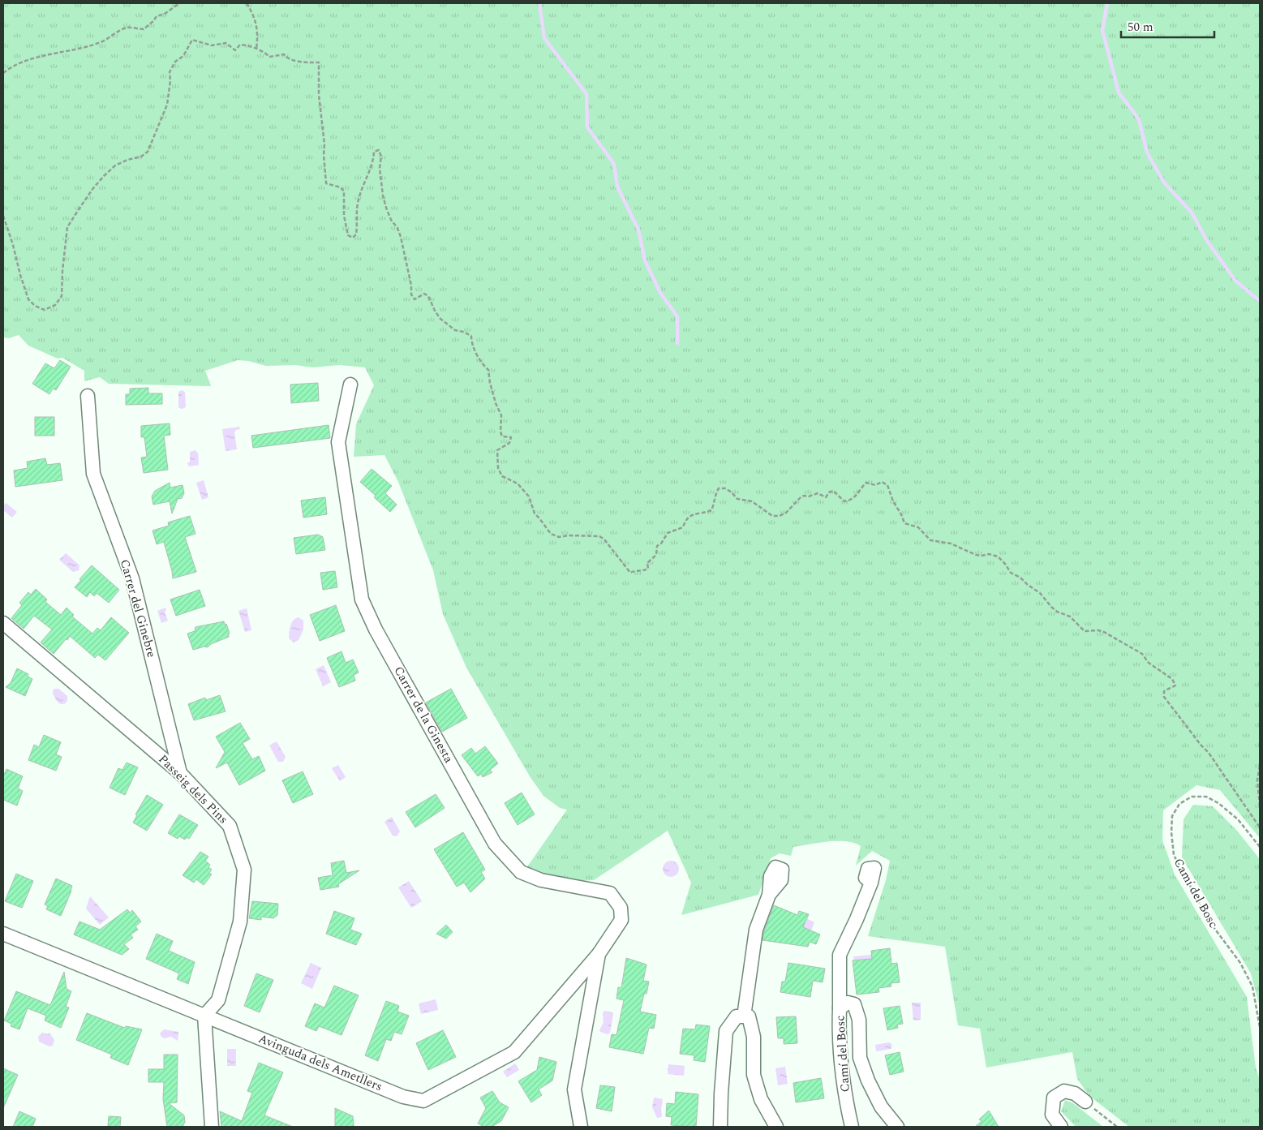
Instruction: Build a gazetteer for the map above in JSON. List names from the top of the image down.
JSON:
{
  "streets": {
    "street": [
      "Carrer del Ginebre",
      "Carrer de la Ginesta",
      "Passeig dels Pins",
      "Camí del Bosc",
      "Avinguda dels Ametllers"
    ]
  },
  "crossings": [
    ["Carrer del Ginebre", "Passeig dels Pins"],
    ["Carrer de la Ginesta", "Avinguda dels Ametllers"],
    ["Passeig dels Pins", "Avinguda dels Ametllers"]
  ],
  "scale_bar": "50 m"
}
